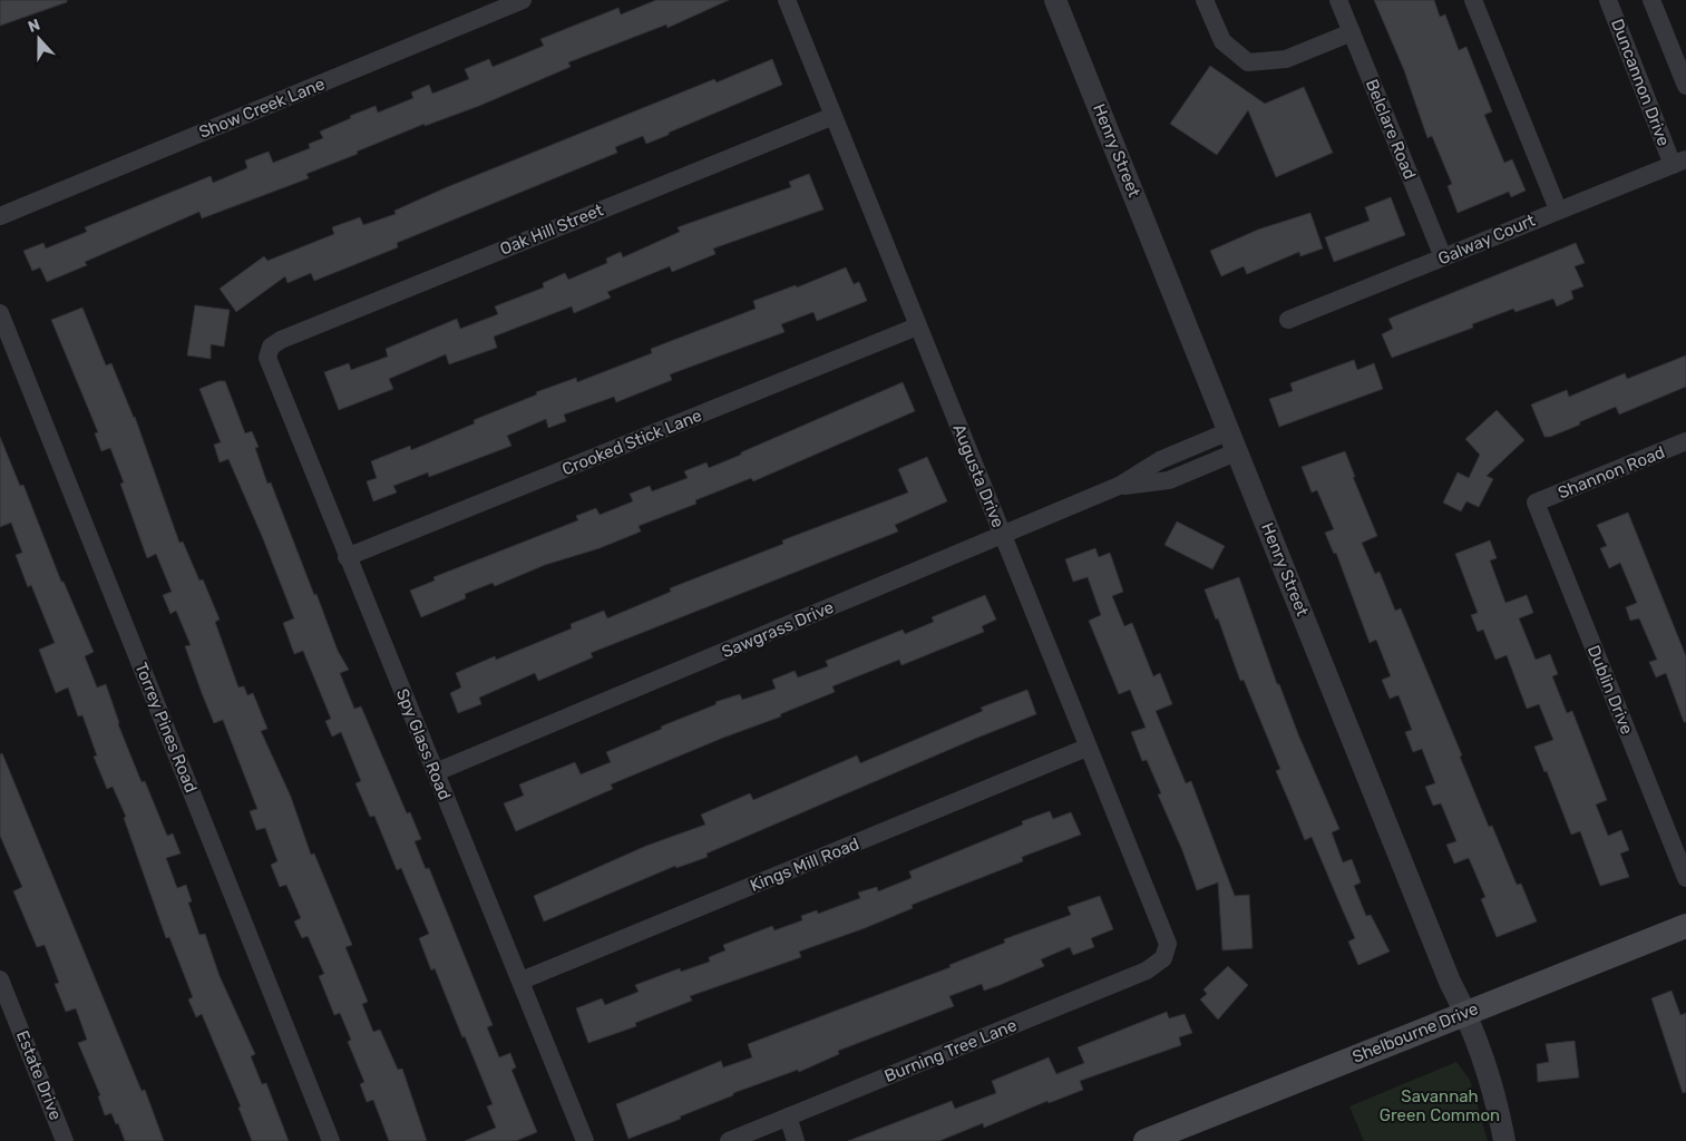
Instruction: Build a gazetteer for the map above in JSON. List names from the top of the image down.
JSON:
{
  "streets": {
    "main road": ["Shelbourne Drive"],
    "street": [
      "Duncannon Drive",
      "Show Creek Lane",
      "Belclare Road",
      "Henry Street",
      "Oak Hill Street",
      "Galway Court",
      "Crooked Stick Lane",
      "Shannon Road",
      "Augusta Drive",
      "Sawgrass Drive",
      "Dublin Drive",
      "Torrey Pines Road",
      "Spy Glass Road",
      "Kings Mill Road",
      "Burning Tree Lane",
      "Estate Drive"
    ]
  },
  "crossings": [
    ["Duncannon Drive", "Galway Court"],
    ["Belclare Road", "Galway Court"],
    ["Henry Street", "Sawgrass Drive"],
    ["Henry Street", "Shelbourne Drive"],
    ["Oak Hill Street", "Augusta Drive"],
    ["Oak Hill Street", "Spy Glass Road"],
    ["Crooked Stick Lane", "Augusta Drive"],
    ["Crooked Stick Lane", "Spy Glass Road"],
    ["Shannon Road", "Dublin Drive"],
    ["Augusta Drive", "Sawgrass Drive"],
    ["Augusta Drive", "Kings Mill Road"],
    ["Augusta Drive", "Burning Tree Lane"],
    ["Sawgrass Drive", "Spy Glass Road"],
    ["Spy Glass Road", "Kings Mill Road"]
  ],
  "parks": ["Savannah Green Common"],
  "north": "top"
}
